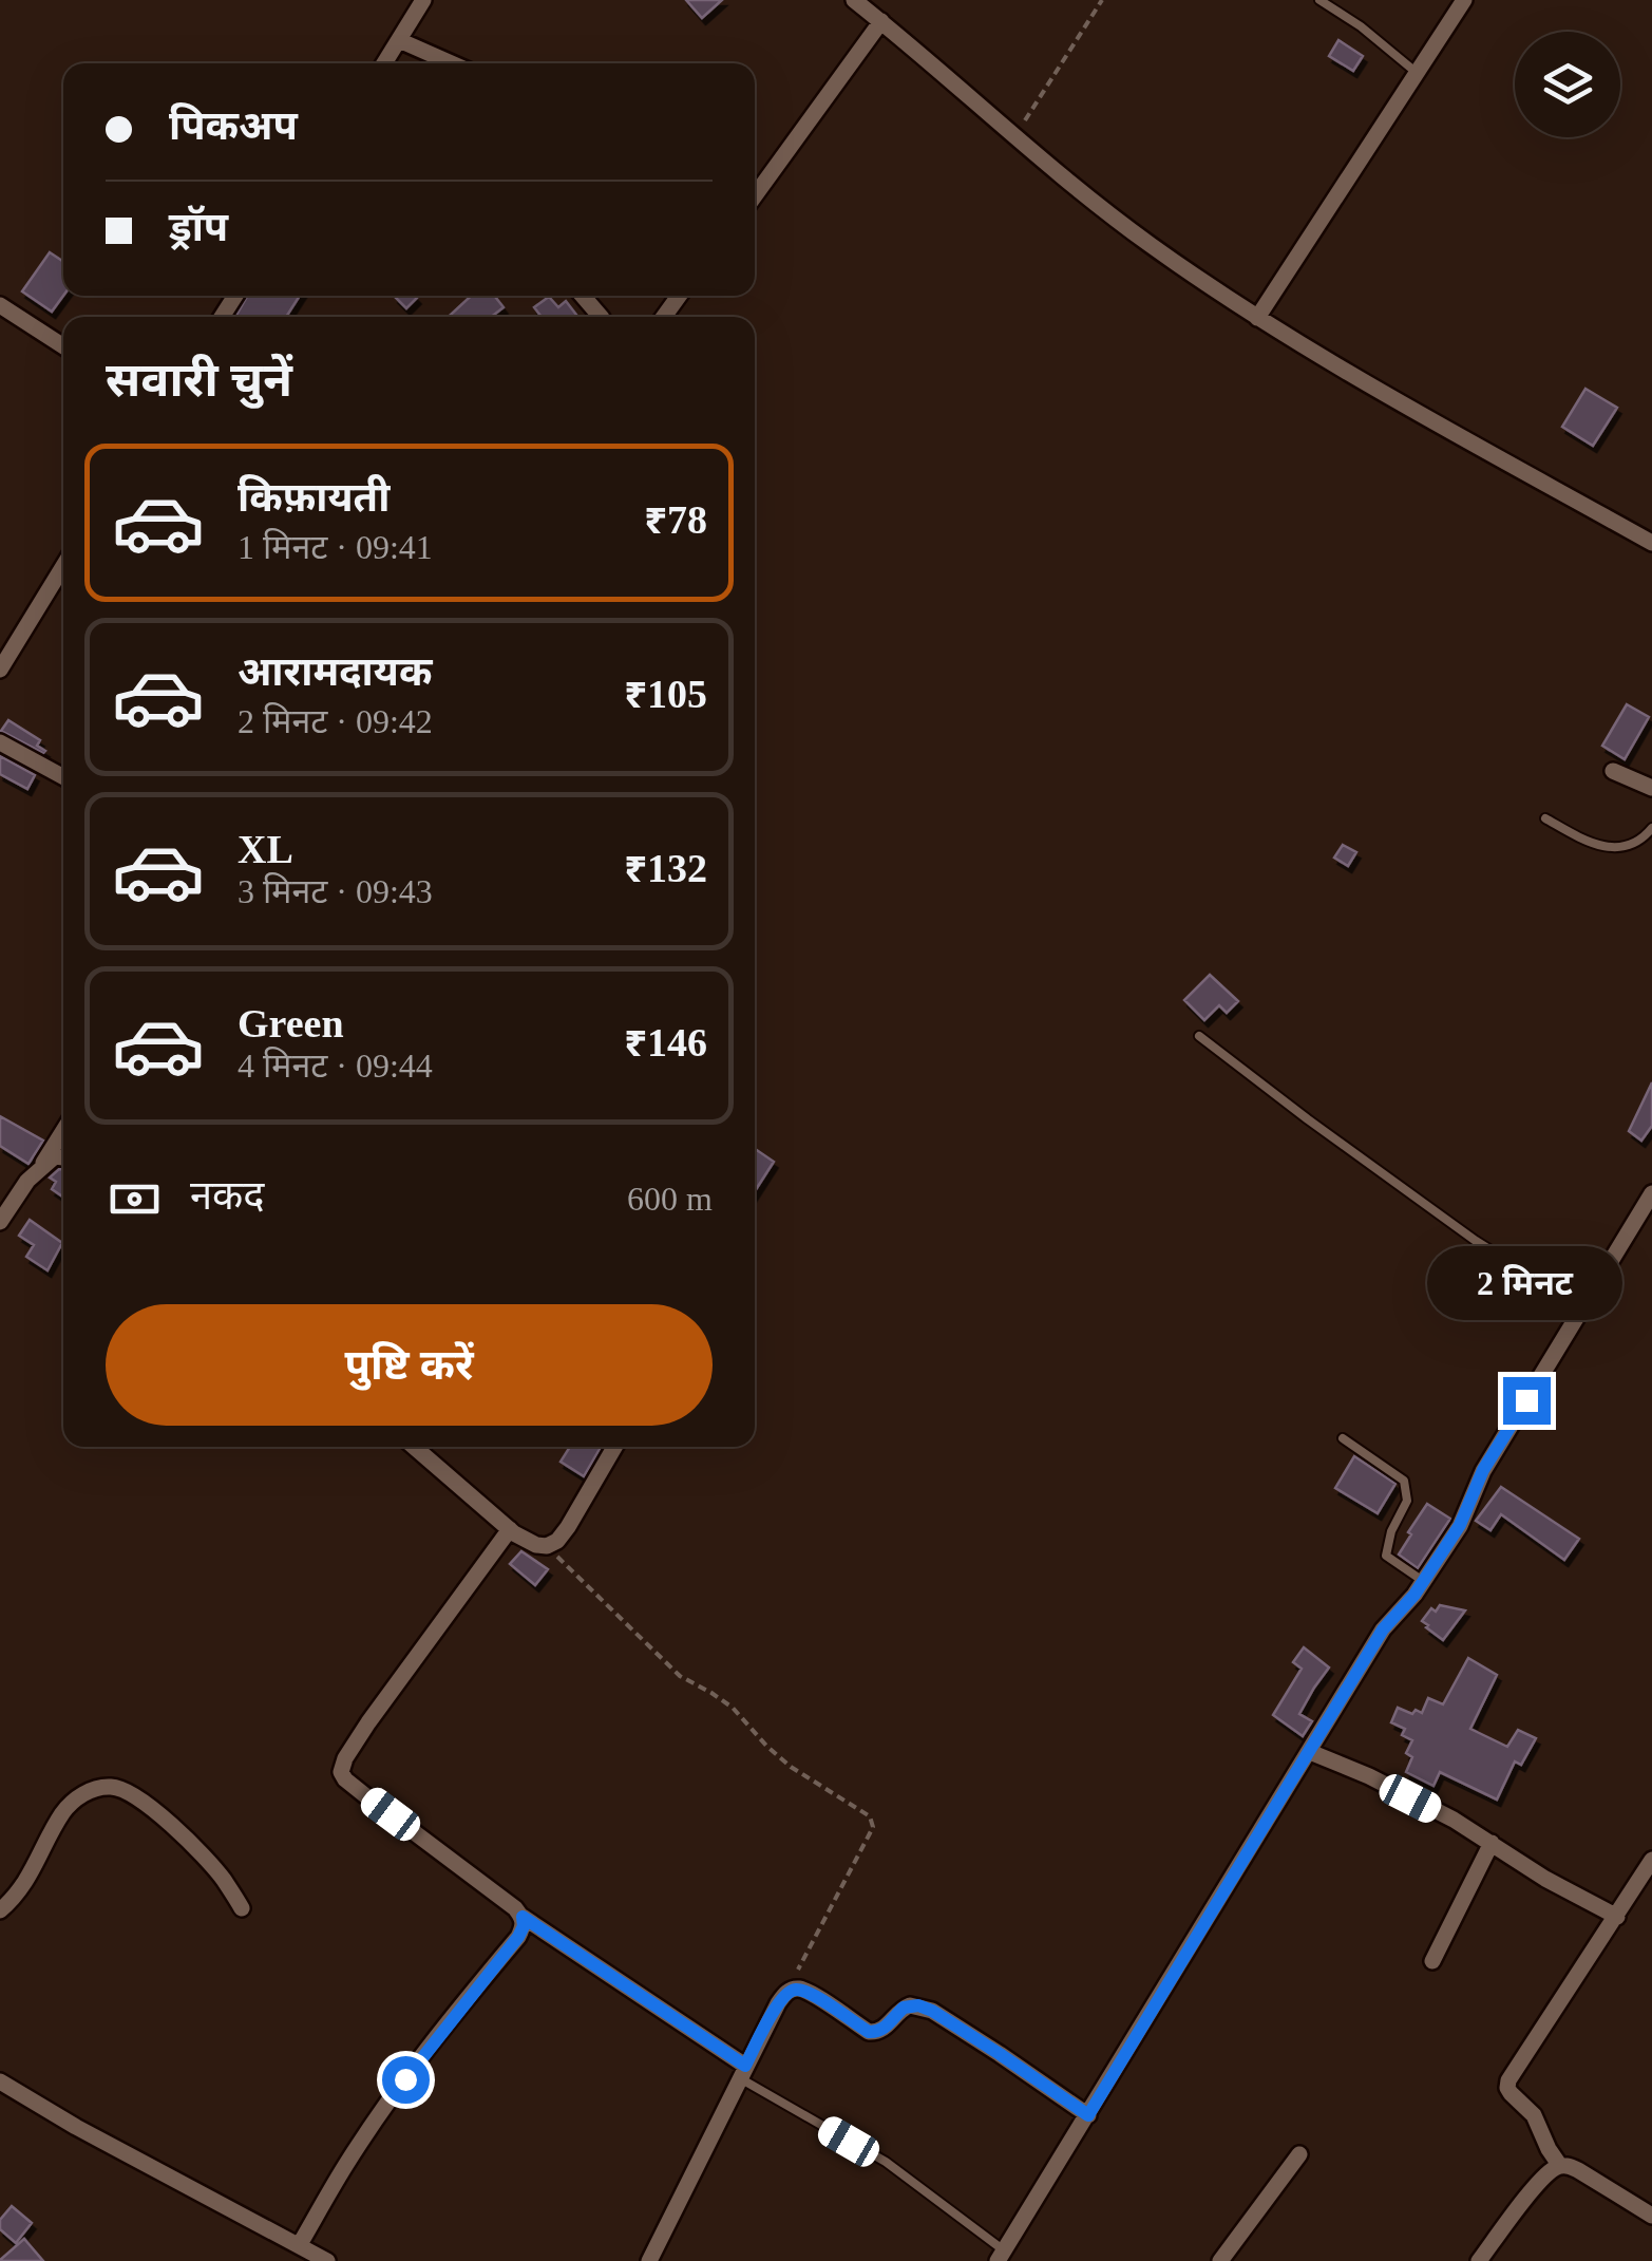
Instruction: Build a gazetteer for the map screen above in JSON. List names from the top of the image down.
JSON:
{
  "page": {
    "banner": ["पिकअप", "ड्रॉप"],
    "heading": "सवारी चुनें",
    "list": [
      {
        "name": "किफ़ायती",
        "note": "1 मिनट · 09:41",
        "value": "₹78"
      },
      {
        "name": "आरामदायक",
        "note": "2 मिनट · 09:42",
        "value": "₹105"
      },
      {
        "name": "XL",
        "note": "3 मिनट · 09:43",
        "value": "₹132"
      },
      {
        "name": "Green",
        "note": "4 मिनट · 09:44",
        "value": "₹146"
      }
    ],
    "pay": ["नकद", "600 m"],
    "bubble": "2 मिनट",
    "buttons": "पुष्टि करें"
  }
}
